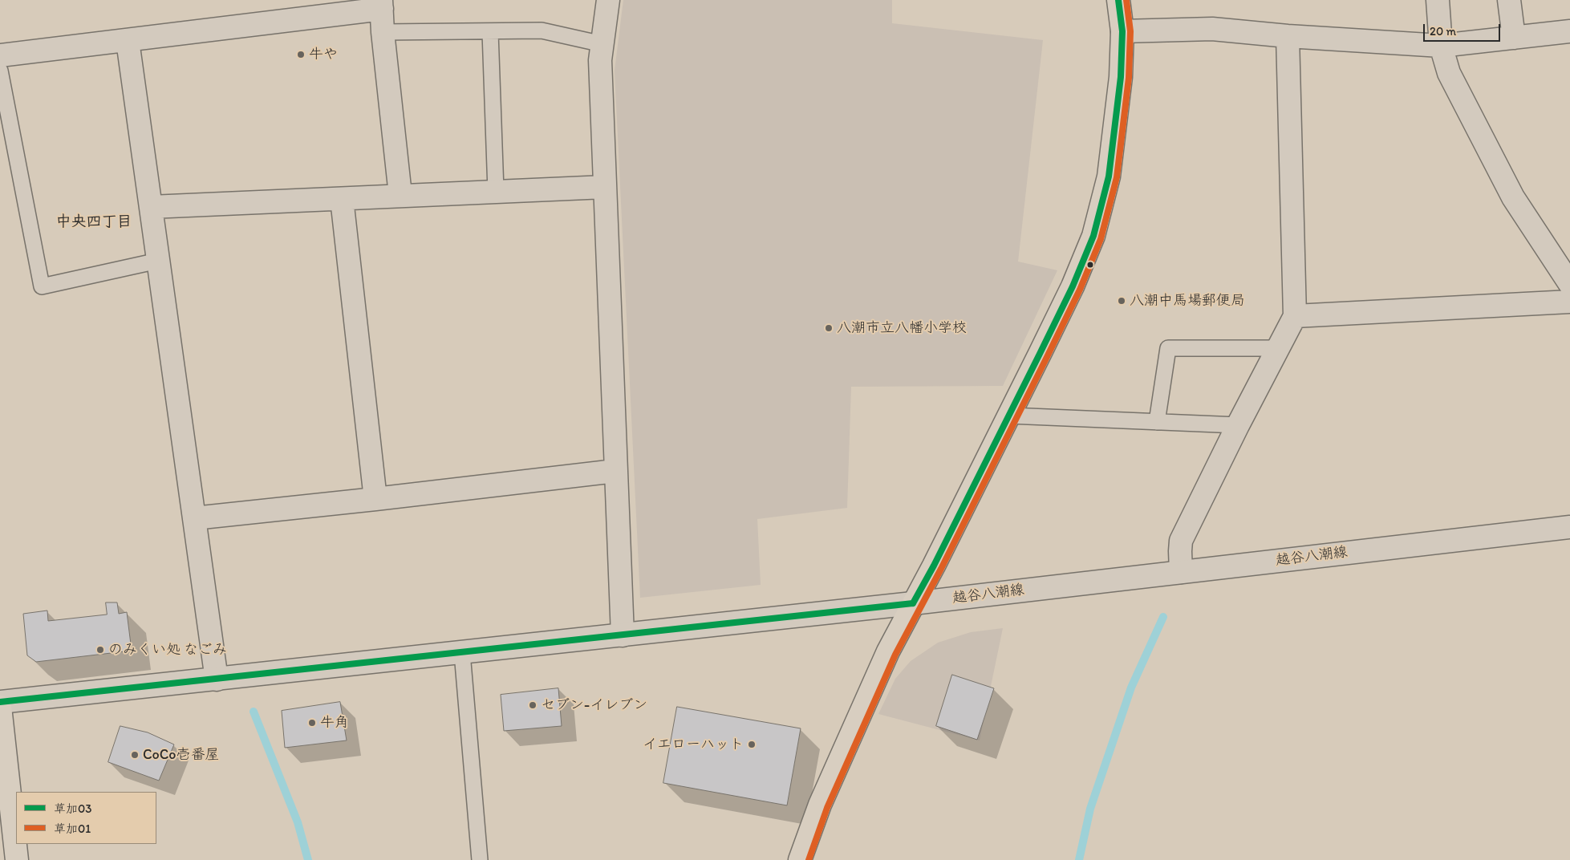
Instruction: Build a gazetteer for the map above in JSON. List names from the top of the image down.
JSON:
{
  "streets": {
    "street": ["越谷八潮線"]
  },
  "districts": ["中央四丁目"],
  "places": [
    "牛や",
    "八潮中馬場郵便局",
    "八潮市立八幡小学校",
    "のみくい処 なごみ",
    "セブン-イレブン",
    "牛角",
    "イエローハット",
    "CoCo壱番屋"
  ],
  "lines": ["transit line 草加03", "transit line 草加01"],
  "legend": ["草加03", "草加01"],
  "scale_bar": "20 m"
}
